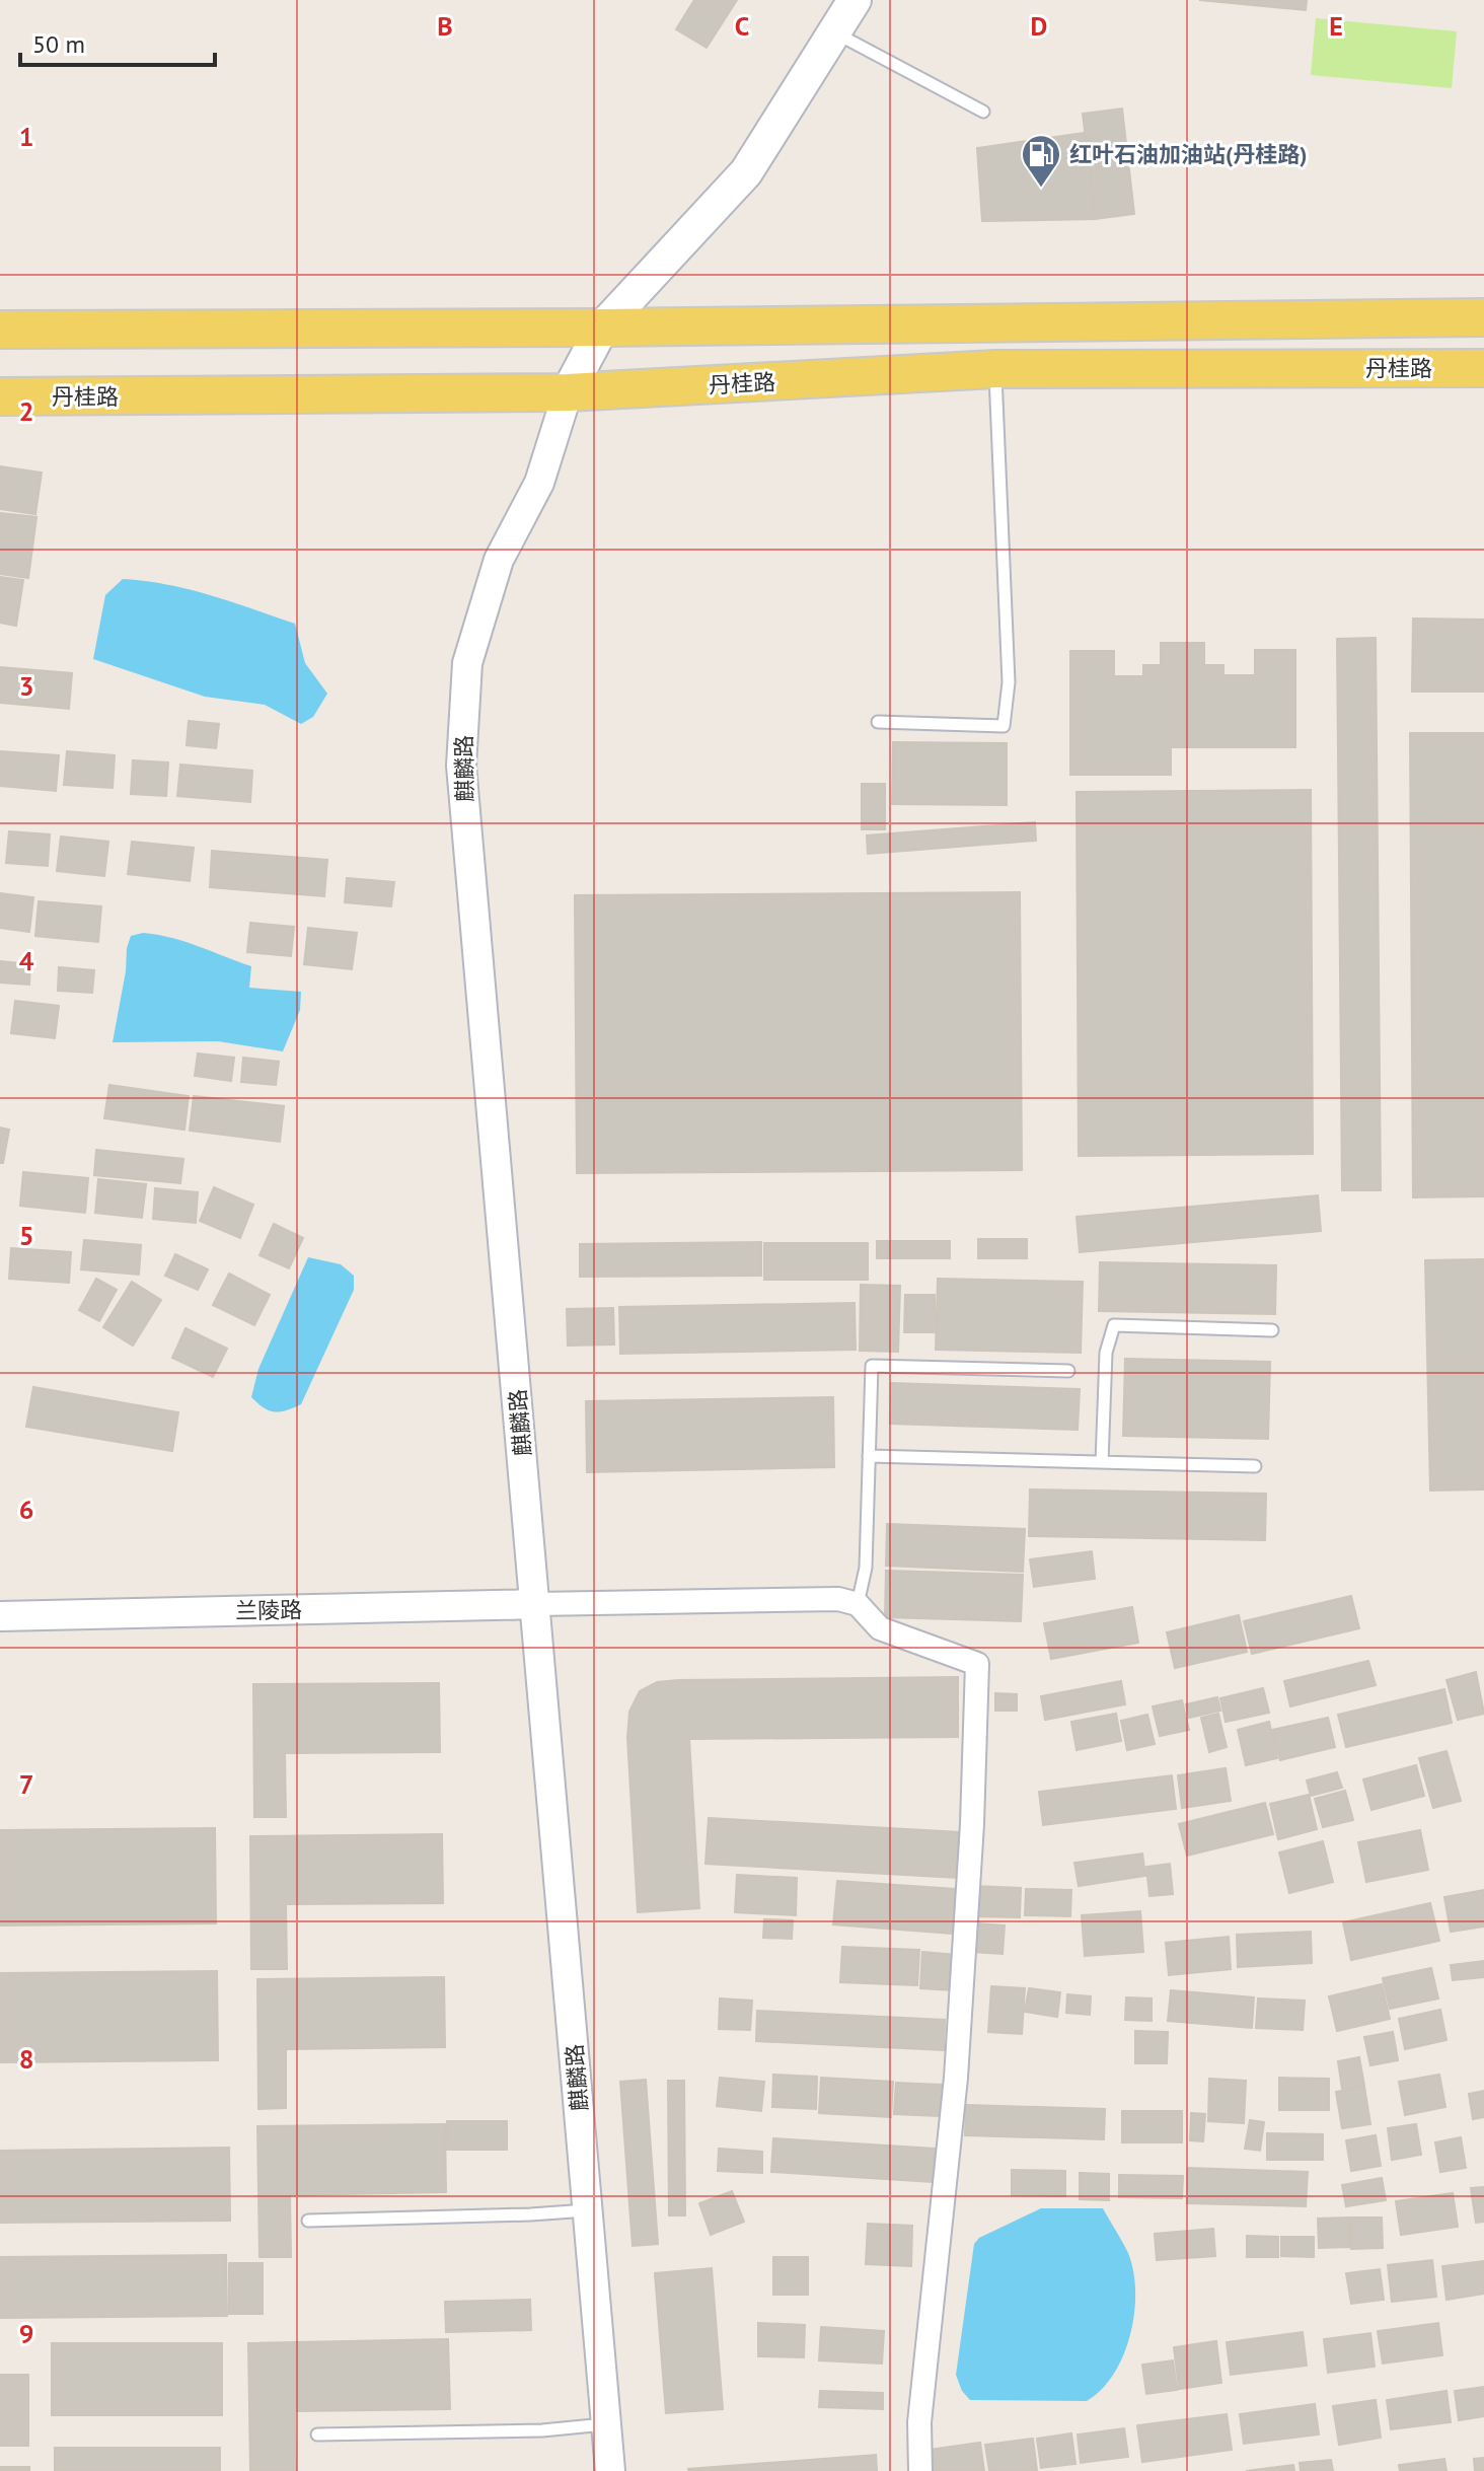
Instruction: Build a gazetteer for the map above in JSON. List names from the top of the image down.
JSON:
{
  "streets": {
    "main road": ["丹桂路"],
    "street": ["麒麟路", "兰陵路"]
  },
  "crossings": [
    ["丹桂路", "麒麟路"],
    ["麒麟路", "兰陵路"]
  ],
  "places": {
    "fuel station": ["红叶石油加油站(丹桂路)"]
  },
  "scale_bar": "50 m",
  "grid": {
    "columns": [
      "B",
      "C",
      "D",
      "E"
    ],
    "rows": [
      "1",
      "2",
      "3",
      "4",
      "5",
      "6",
      "7",
      "8",
      "9"
    ]
  }
}
